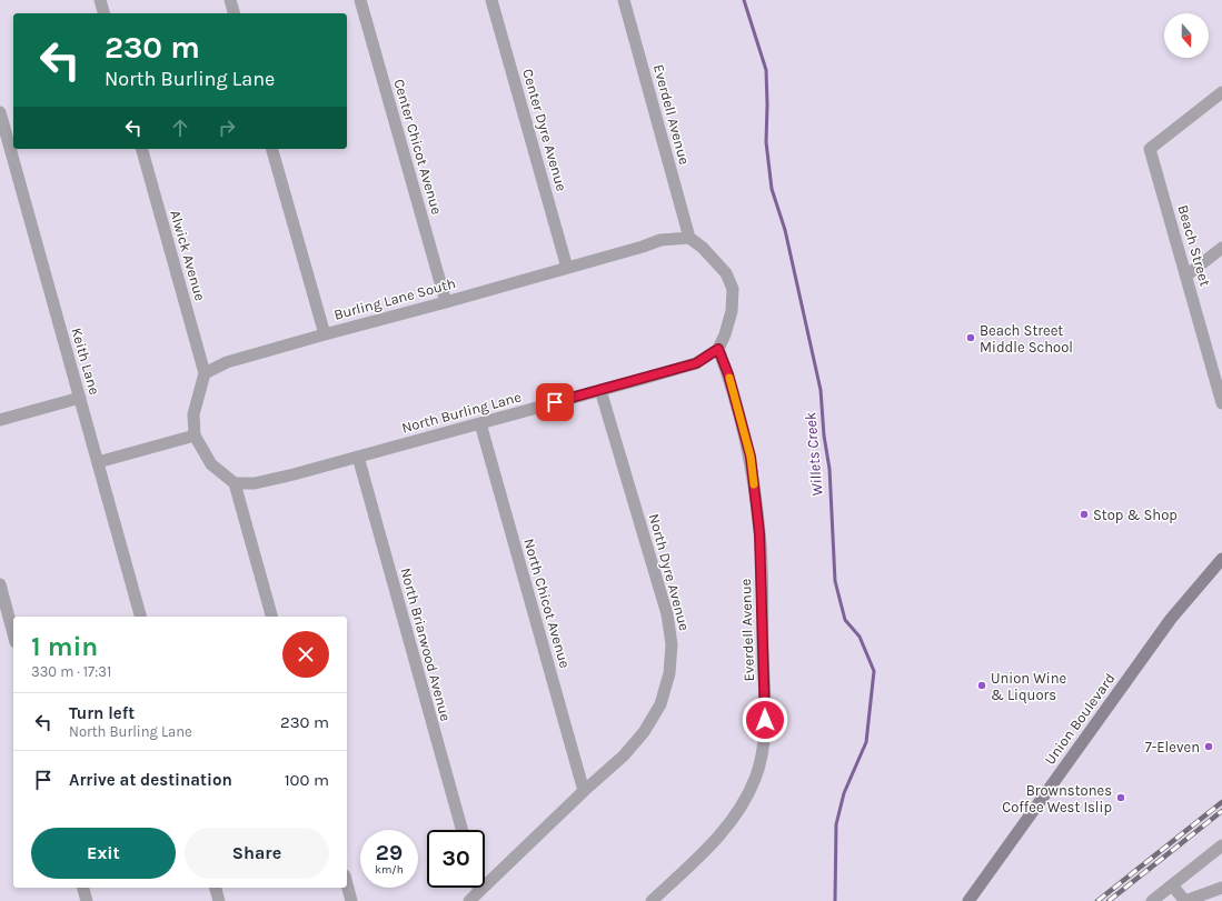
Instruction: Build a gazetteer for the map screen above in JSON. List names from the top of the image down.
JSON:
{
  "streets": {
    "main road": ["Union Boulevard"],
    "street": [
      "Everdell Avenue",
      "Center Dyre Avenue",
      "Center Chicot Avenue",
      "Beach Street",
      "Alwick Avenue",
      "Burling Lane South",
      "Keith Lane",
      "North Burling Lane",
      "North Dyre Avenue",
      "North Chicot Avenue",
      "North Briarwood Avenue"
    ]
  },
  "crossings": [
    ["Everdell Avenue", "Burling Lane South"],
    ["Everdell Avenue", "North Burling Lane"],
    ["Center Dyre Avenue", "Burling Lane South"],
    ["Center Chicot Avenue", "Burling Lane South"],
    ["Alwick Avenue", "Burling Lane South"],
    ["North Burling Lane", "North Dyre Avenue"],
    ["North Burling Lane", "North Chicot Avenue"],
    ["North Burling Lane", "North Briarwood Avenue"],
    ["North Dyre Avenue", "North Chicot Avenue"]
  ],
  "water": ["Willets Creek"],
  "places": [
    "Beach Street Middle School",
    "Stop & Shop",
    "Union Wine & Liquors",
    "7-Eleven",
    "Brownstones Coffee West Islip"
  ],
  "north": "bottom",
  "page": {
    "turn": ["230 m", "North Burling Lane"],
    "heading": ["1 min", "330 m · 17:31"],
    "list": [
      {
        "name": "Turn left",
        "note": "North Burling Lane",
        "value": "230 m"
      },
      {
        "name": "Arrive at destination",
        "value": "100 m"
      }
    ],
    "buttons": ["Exit", "Share"],
    "speed": "29 km/h",
    "limit": "30"
  }
}
